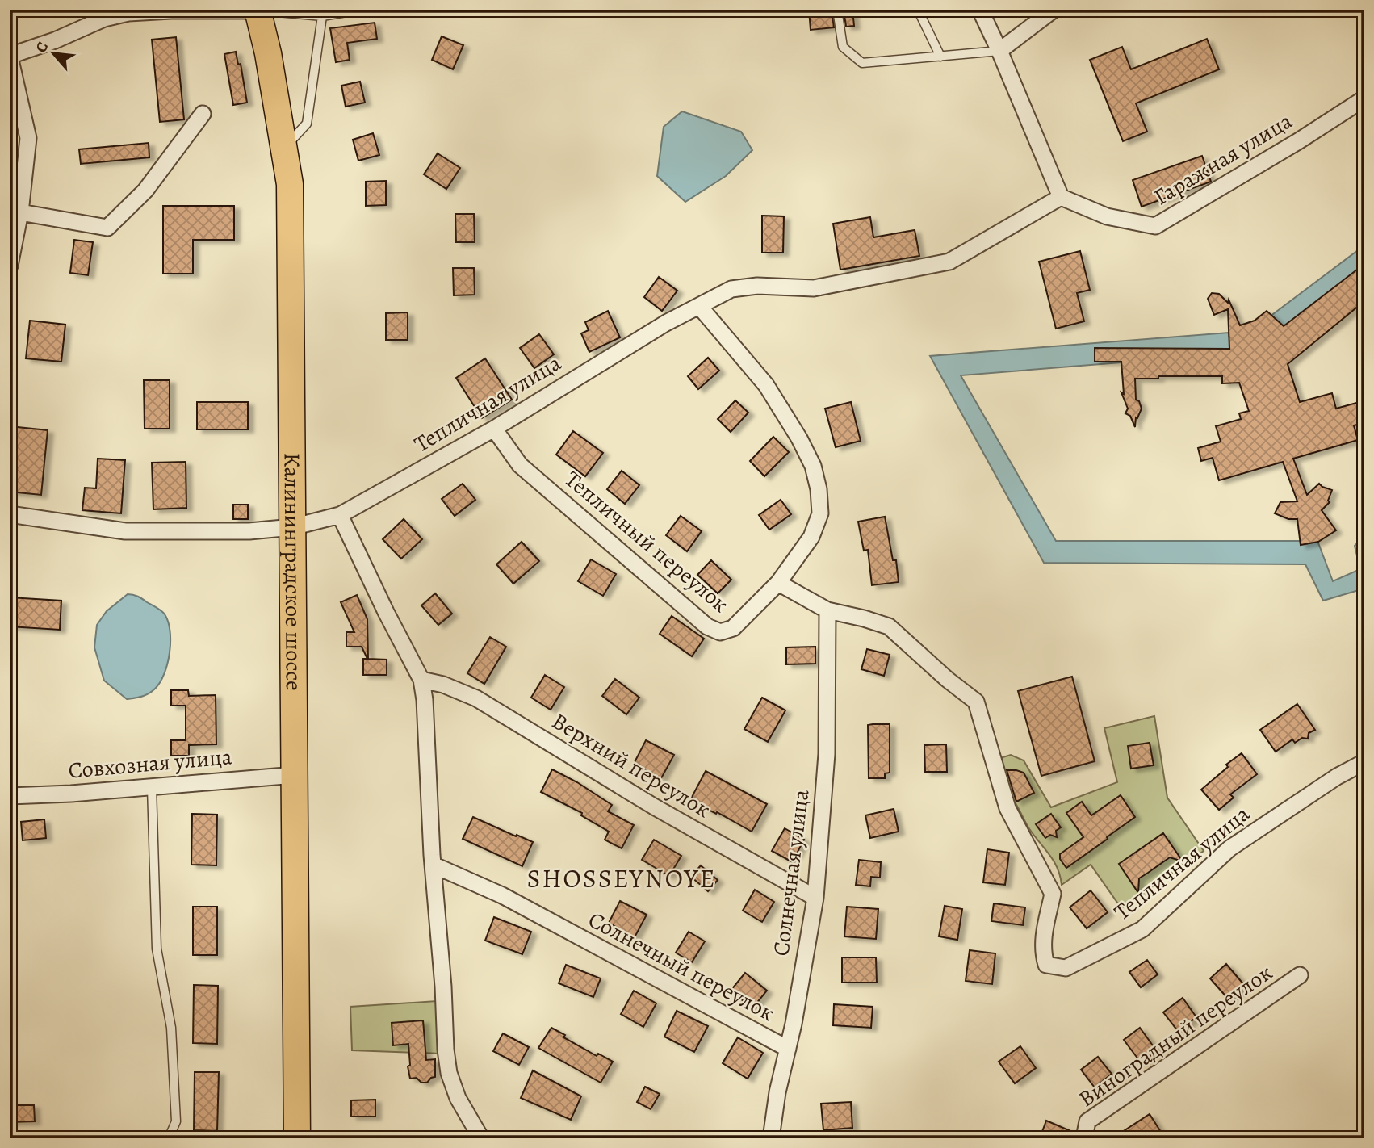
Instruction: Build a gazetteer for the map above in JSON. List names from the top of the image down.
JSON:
{
  "streets": {
    "main road": ["Калининградское шоссе"],
    "street": [
      "Гаражная улица",
      "Тепличная улица",
      "Тепличный переулок",
      "Совхозная улица",
      "Верхний переулок",
      "Солнечная улица",
      "Солнечный переулок",
      "Виноградный переулок"
    ]
  },
  "crossings": [
    ["Гаражная улица", "Тепличная улица"],
    ["Тепличная улица", "Тепличный переулок"],
    ["Тепличная улица", "Калининградское шоссе"],
    ["Тепличная улица", "Солнечная улица"],
    ["Калининградское шоссе", "Совхозная улица"],
    ["Верхний переулок", "Солнечная улица"],
    ["Солнечная улица", "Солнечный переулок"]
  ],
  "districts": ["SHOSSEYNOYE"],
  "north": "top left"
}
